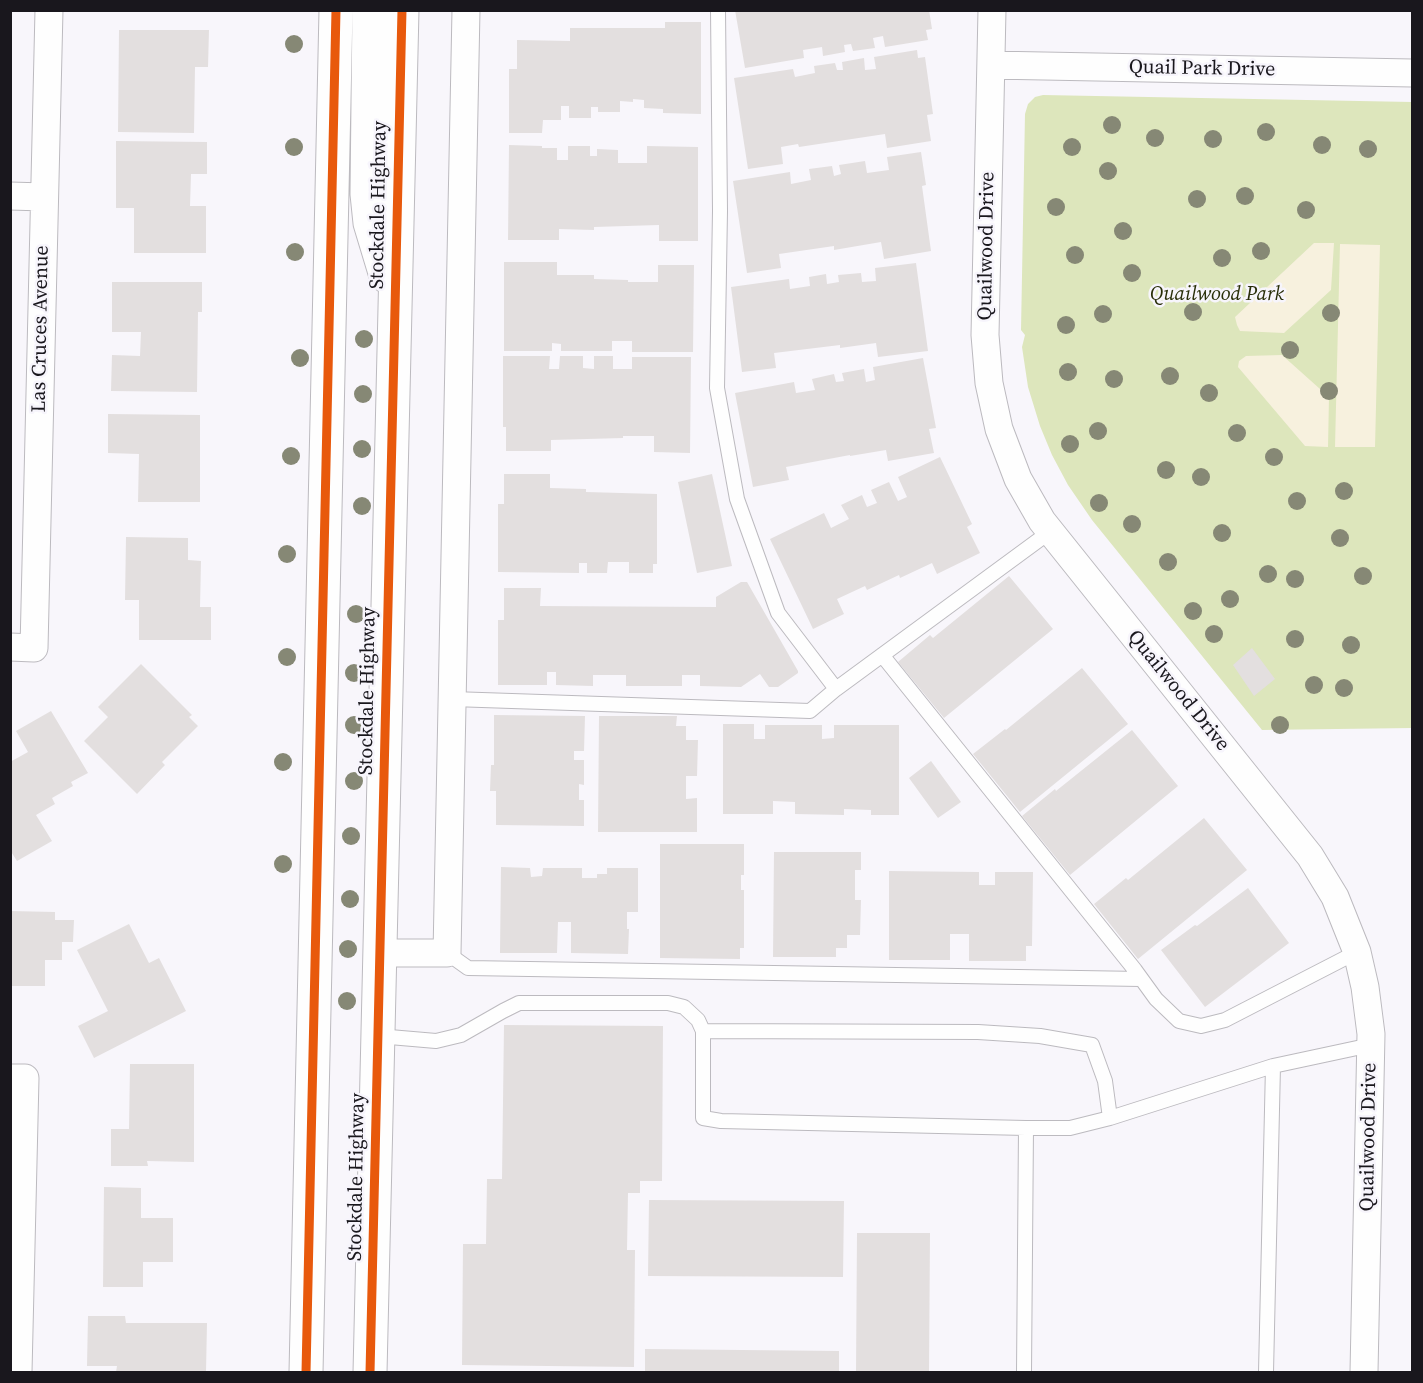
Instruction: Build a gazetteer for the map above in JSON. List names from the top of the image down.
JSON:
{
  "streets": {
    "main road": ["Stockdale Highway"],
    "street": ["Quail Park Drive", "Quailwood Drive", "Las Cruces Avenue"]
  },
  "crossings": [
    ["Quail Park Drive", "Quailwood Drive"]
  ],
  "parks": ["Quailwood Park"]
}
